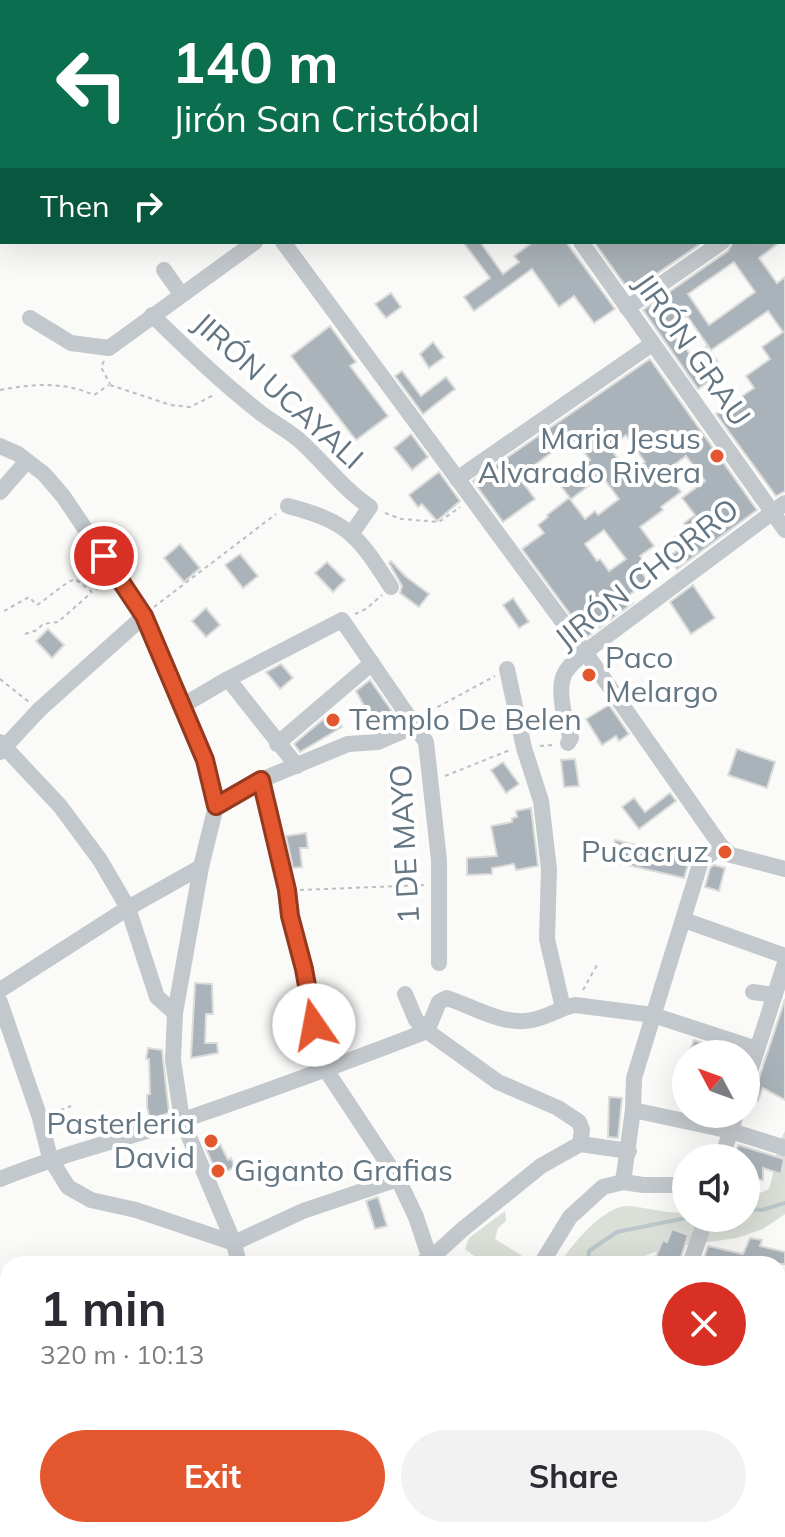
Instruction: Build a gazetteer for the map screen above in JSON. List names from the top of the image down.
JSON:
{
  "streets": {
    "street": [
      "JIRÓN GRAU",
      "JIRÓN UCAYALI",
      "JIRÓN CHORRO",
      "1 DE MAYO"
    ]
  },
  "crossings": [
    ["JIRÓN GRAU", "JIRÓN CHORRO"]
  ],
  "places": [
    "Maria Jesus Alvarado Rivera",
    "Paco Melargo",
    "Templo De Belen",
    "Pucacruz",
    "Pasterleria David",
    "Giganto Grafias"
  ],
  "north": "top left",
  "page": {
    "turn": ["140 m", "Jirón San Cristóbal"],
    "then": "Then",
    "heading": ["1 min", "320 m · 10:13"],
    "buttons": ["Exit", "Share"]
  }
}
